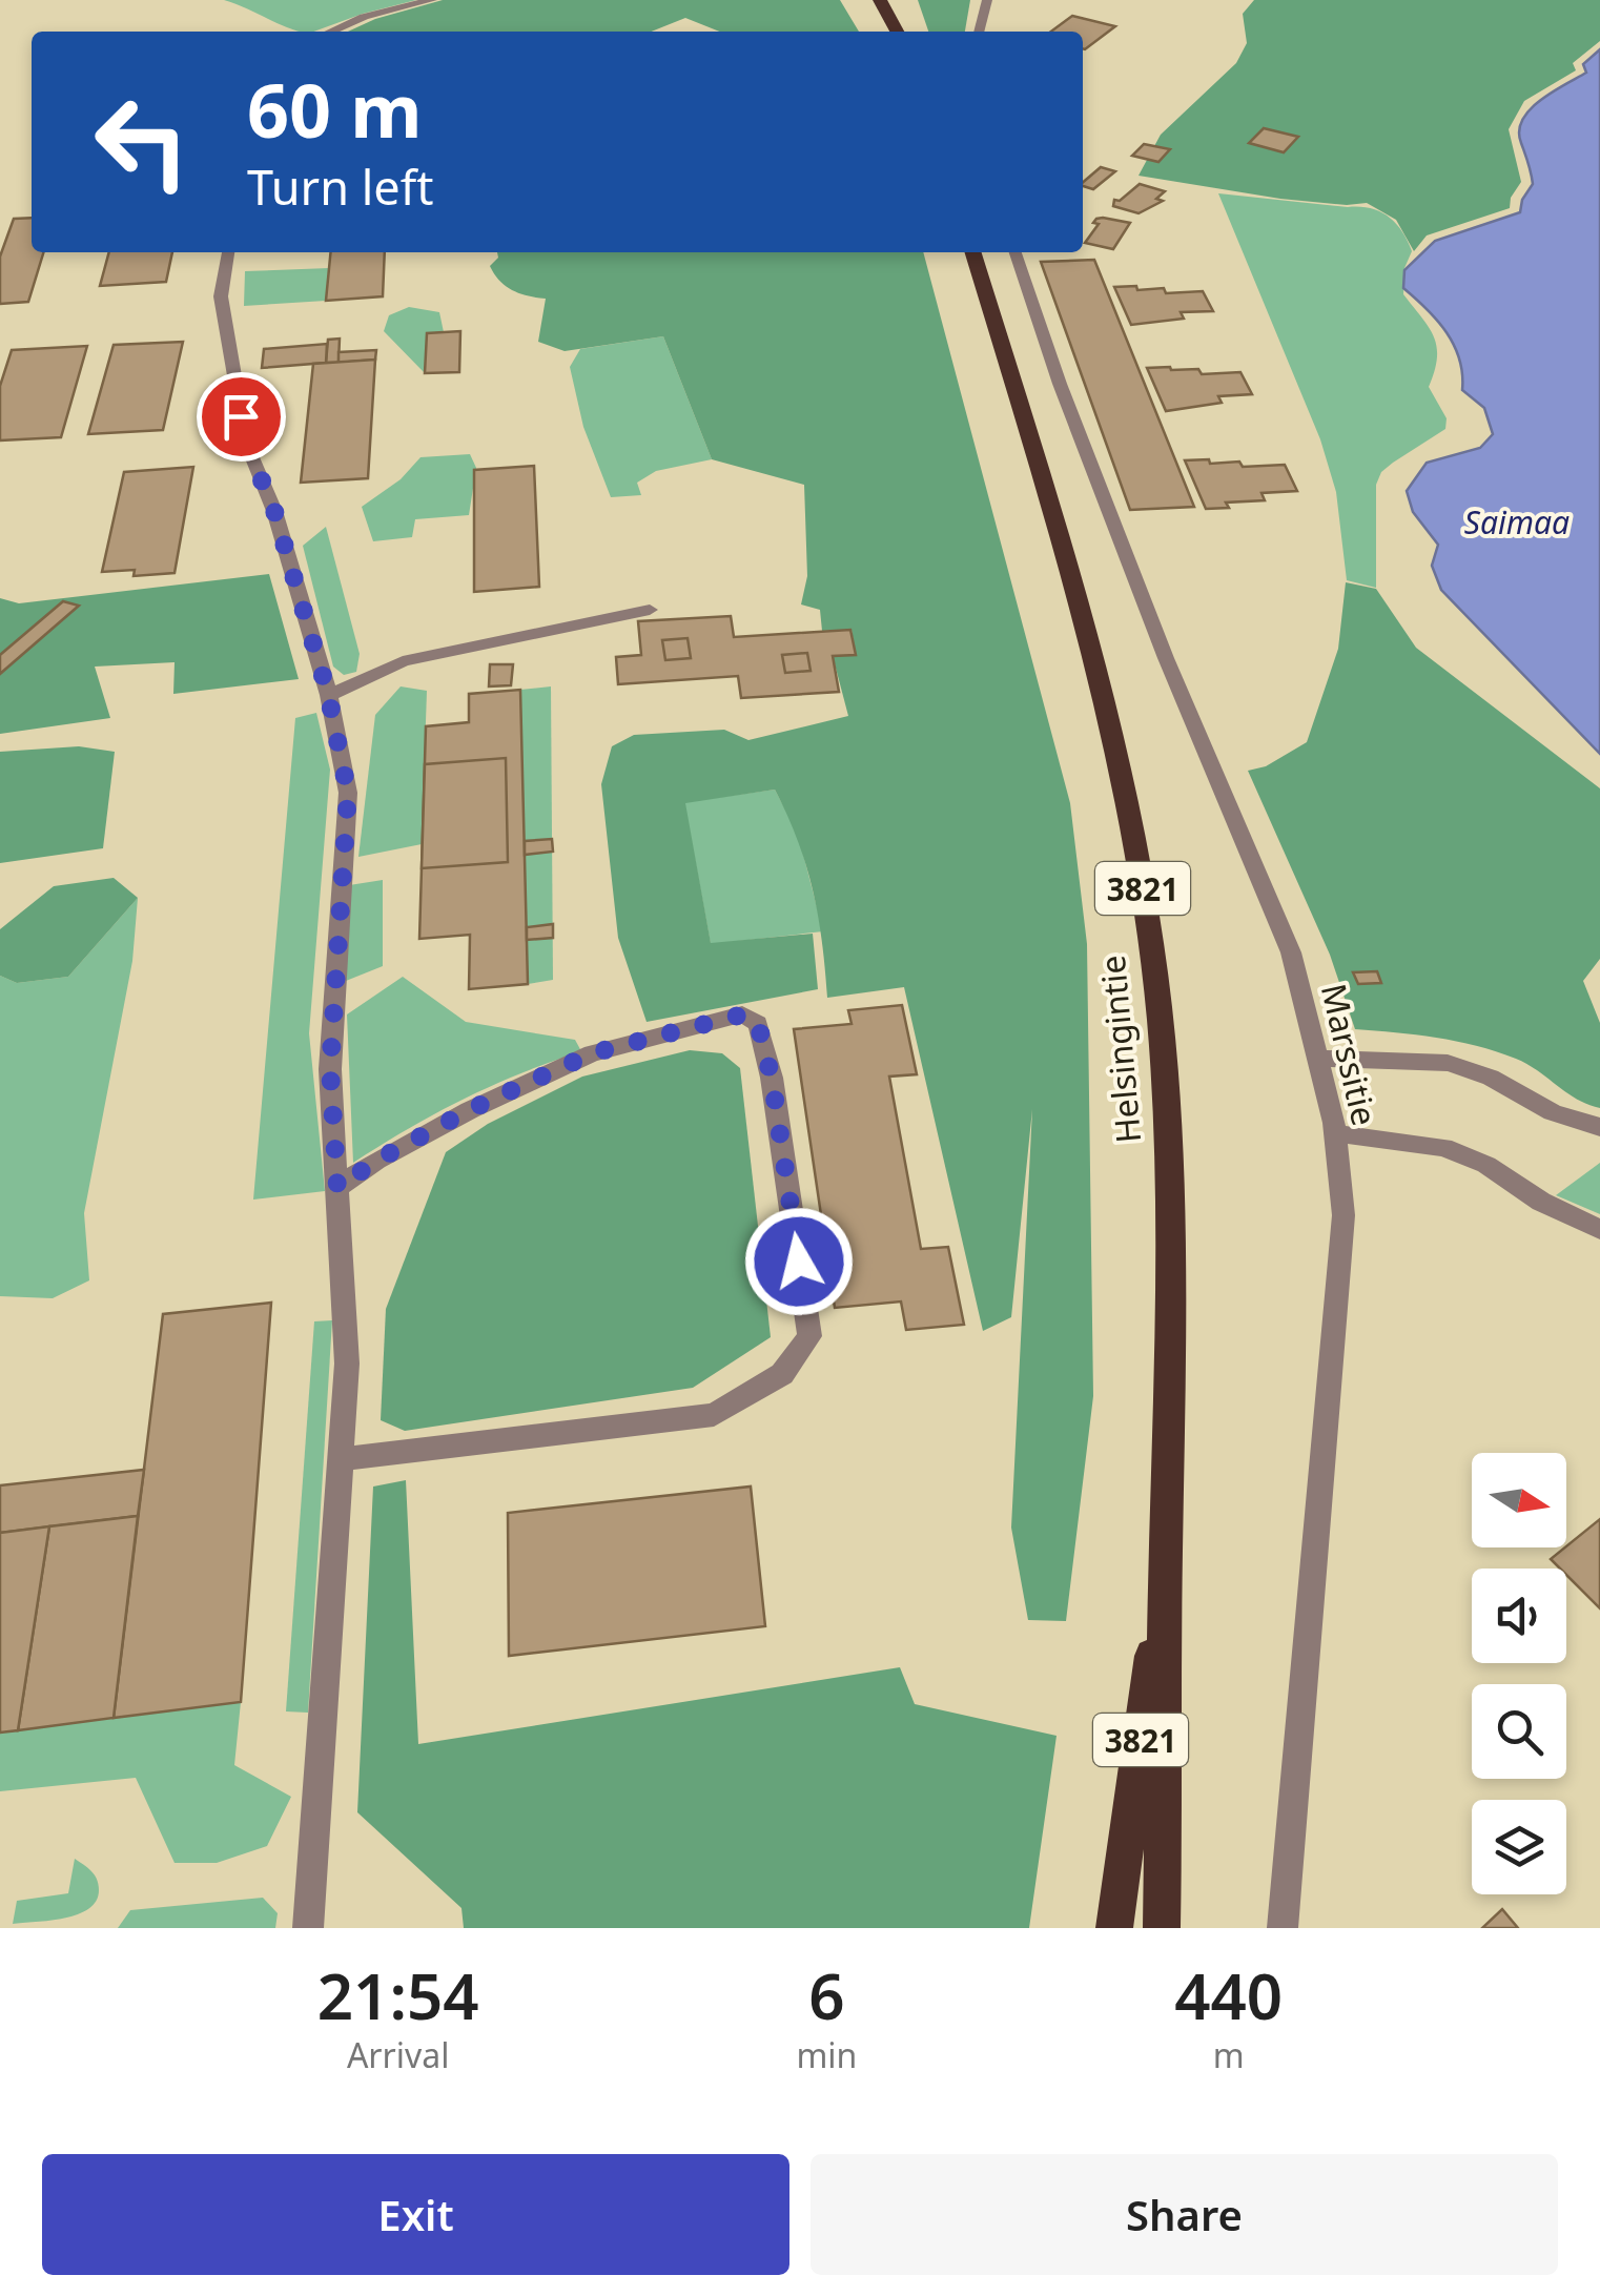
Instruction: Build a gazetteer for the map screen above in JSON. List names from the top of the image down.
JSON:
{
  "streets": {
    "main road": ["3821", "Helsingintie"],
    "street": ["Marssitie"]
  },
  "water": ["Saimaa"],
  "north": "right",
  "page": {
    "turn": ["60 m", "Turn left"],
    "eta": [
      "21:54",
      "Arrival",
      "6",
      "min",
      "440",
      "m"
    ],
    "buttons": ["Exit", "Share"]
  }
}
